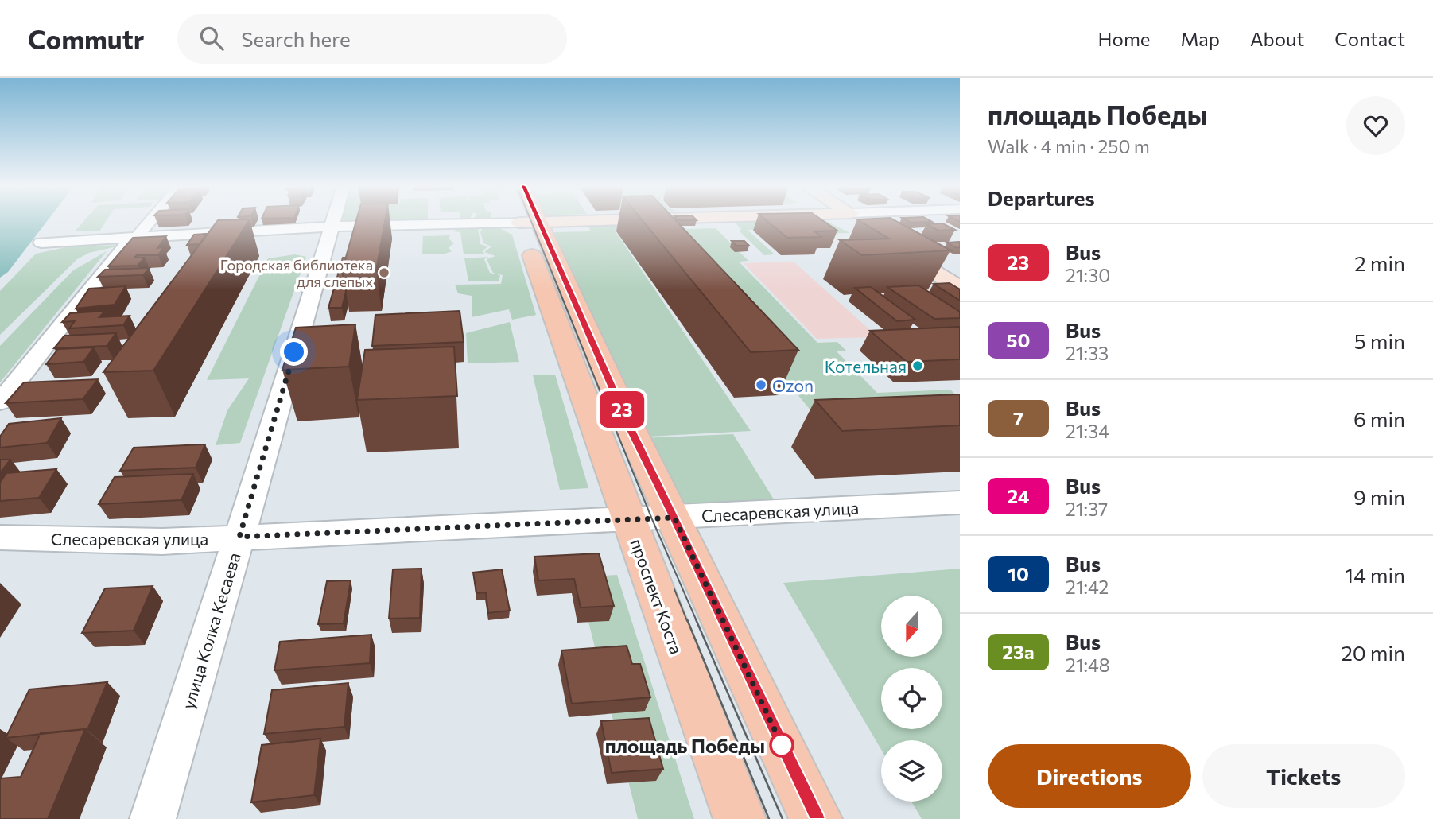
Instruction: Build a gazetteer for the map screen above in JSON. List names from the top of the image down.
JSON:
{
  "streets": {
    "main road": ["проспект Коста"],
    "street": ["Слесаревская улица", "улица Колка Кесаева"]
  },
  "crossings": [
    ["Слесаревская улица", "проспект Коста"],
    ["Слесаревская улица", "улица Колка Кесаева"]
  ],
  "places": [
    "Городская библиотека для слепых",
    "Котельная",
    "Ozon",
    "площадь Победы"
  ],
  "lines": ["bus line 23"],
  "north": "bottom",
  "page": {
    "header": "Commutr",
    "search": "Search here",
    "nav": [
      "Home",
      "Map",
      "About",
      "Contact"
    ],
    "on_map": "23",
    "heading": [
      ["площадь Победы", "Walk · 4 min · 250 m"],
      "Departures"
    ],
    "list": [
      {
        "mark": "23",
        "name": "Bus",
        "note": "21:30",
        "value": "2 min"
      },
      {
        "mark": "50",
        "name": "Bus",
        "note": "21:33",
        "value": "5 min"
      },
      {
        "mark": "7",
        "name": "Bus",
        "note": "21:34",
        "value": "6 min"
      },
      {
        "mark": "24",
        "name": "Bus",
        "note": "21:37",
        "value": "9 min"
      },
      {
        "mark": "10",
        "name": "Bus",
        "note": "21:42",
        "value": "14 min"
      },
      {
        "mark": "23a",
        "name": "Bus",
        "note": "21:48",
        "value": "20 min"
      }
    ],
    "buttons": ["Directions", "Tickets"]
  }
}
